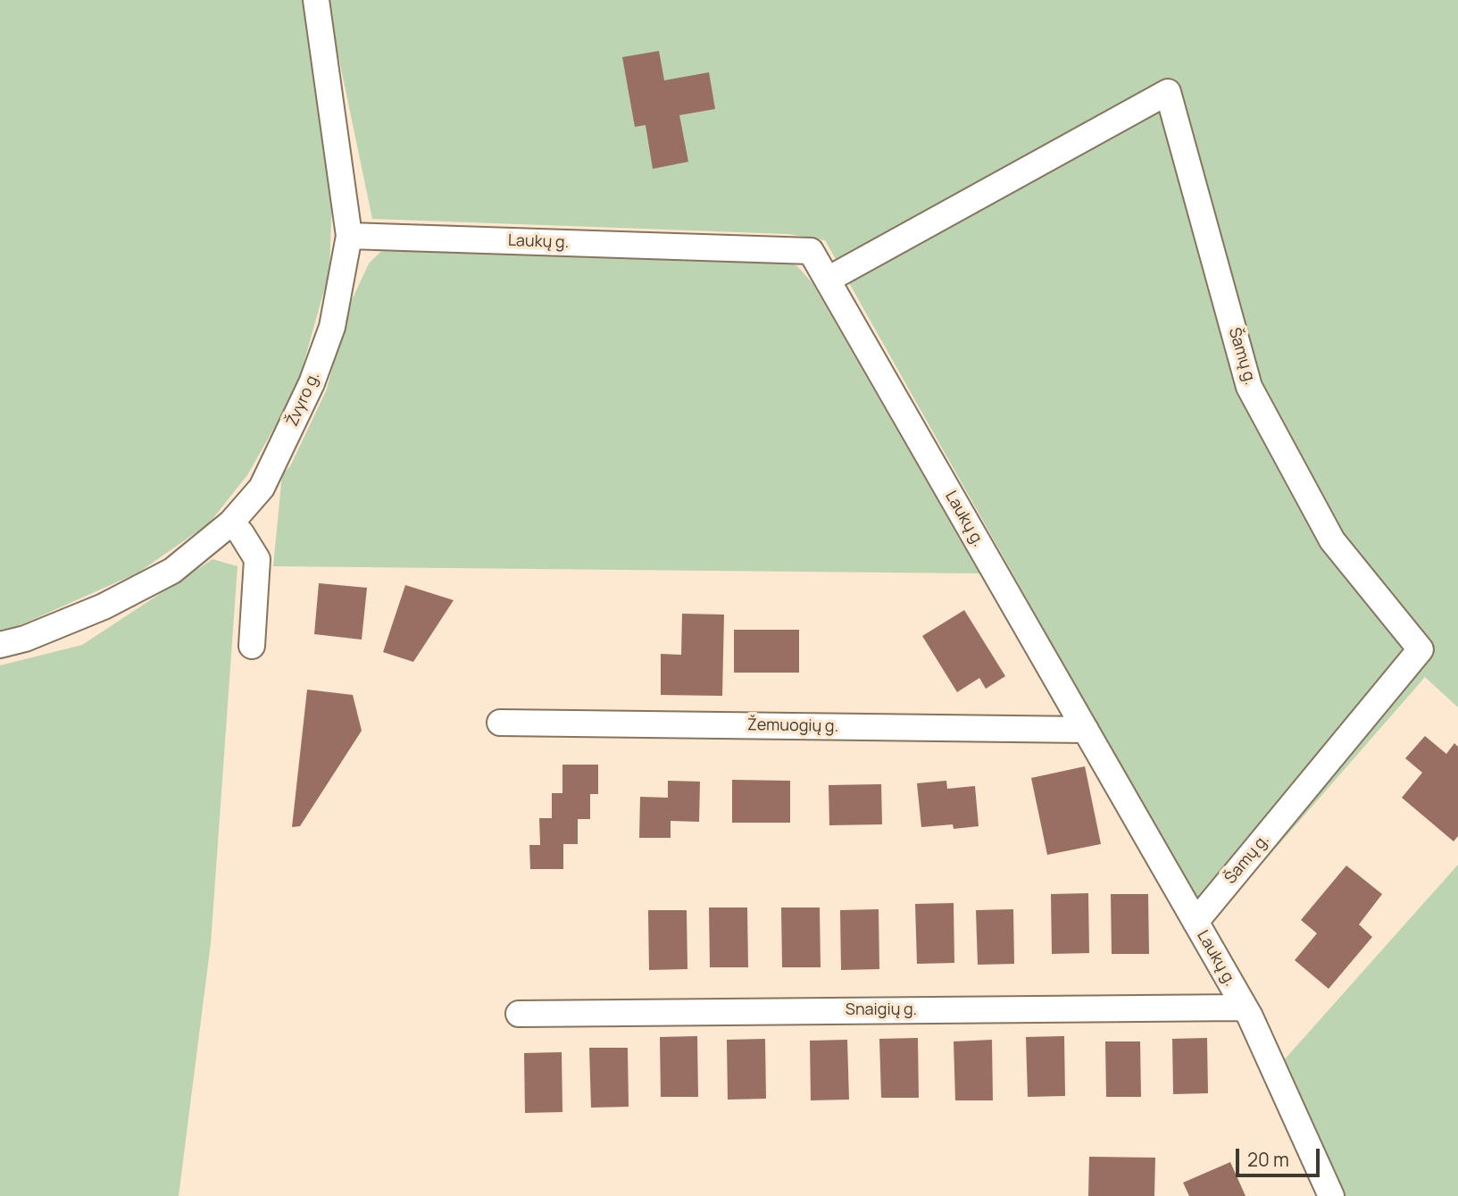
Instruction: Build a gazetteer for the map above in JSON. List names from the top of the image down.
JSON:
{
  "streets": {
    "street": [
      "Laukų g.",
      "Šamų g.",
      "Žvyro g.",
      "Žemuogių g.",
      "Snaigių g."
    ]
  },
  "crossings": [
    ["Laukų g.", "Šamų g."],
    ["Laukų g.", "Žvyro g."],
    ["Laukų g.", "Žemuogių g."],
    ["Laukų g.", "Snaigių g."]
  ],
  "scale_bar": "20 m"
}
